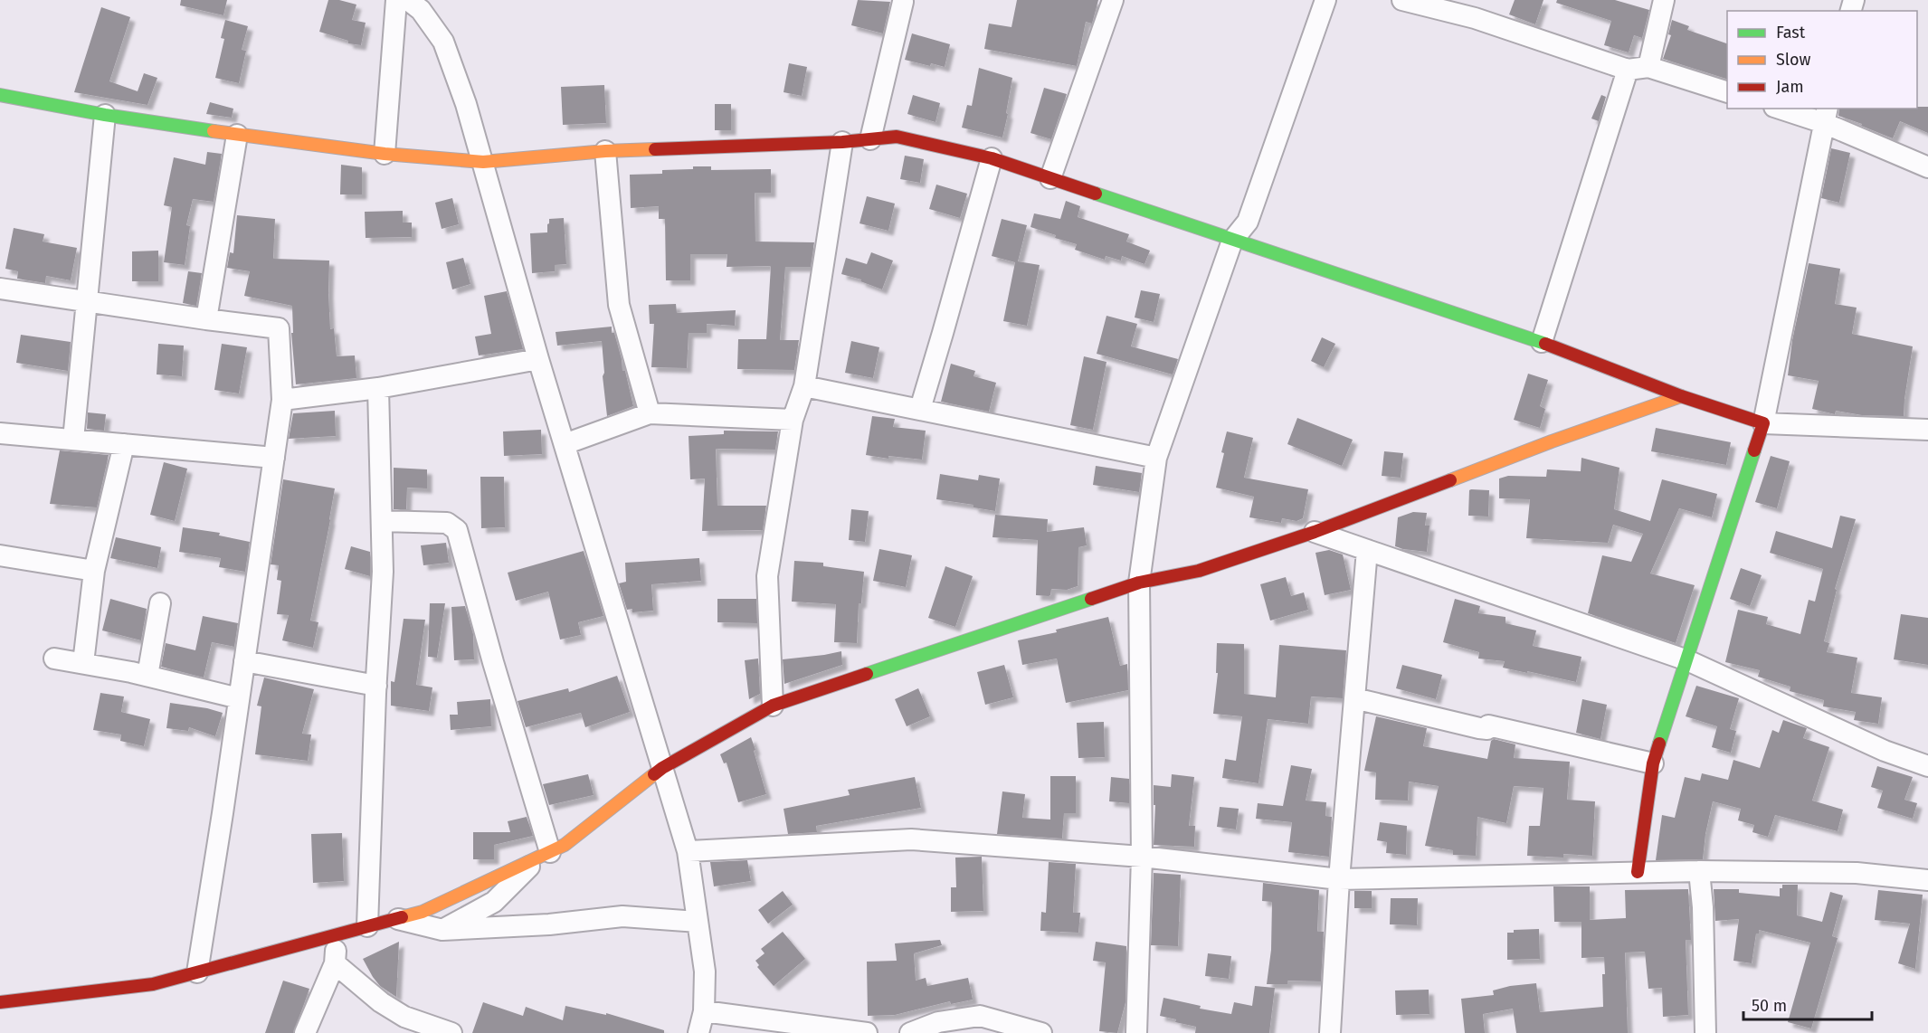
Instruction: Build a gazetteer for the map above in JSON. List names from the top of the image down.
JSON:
{
  "legend": ["Fast", "Slow", "Jam"],
  "scale_bar": "50 m"
}
